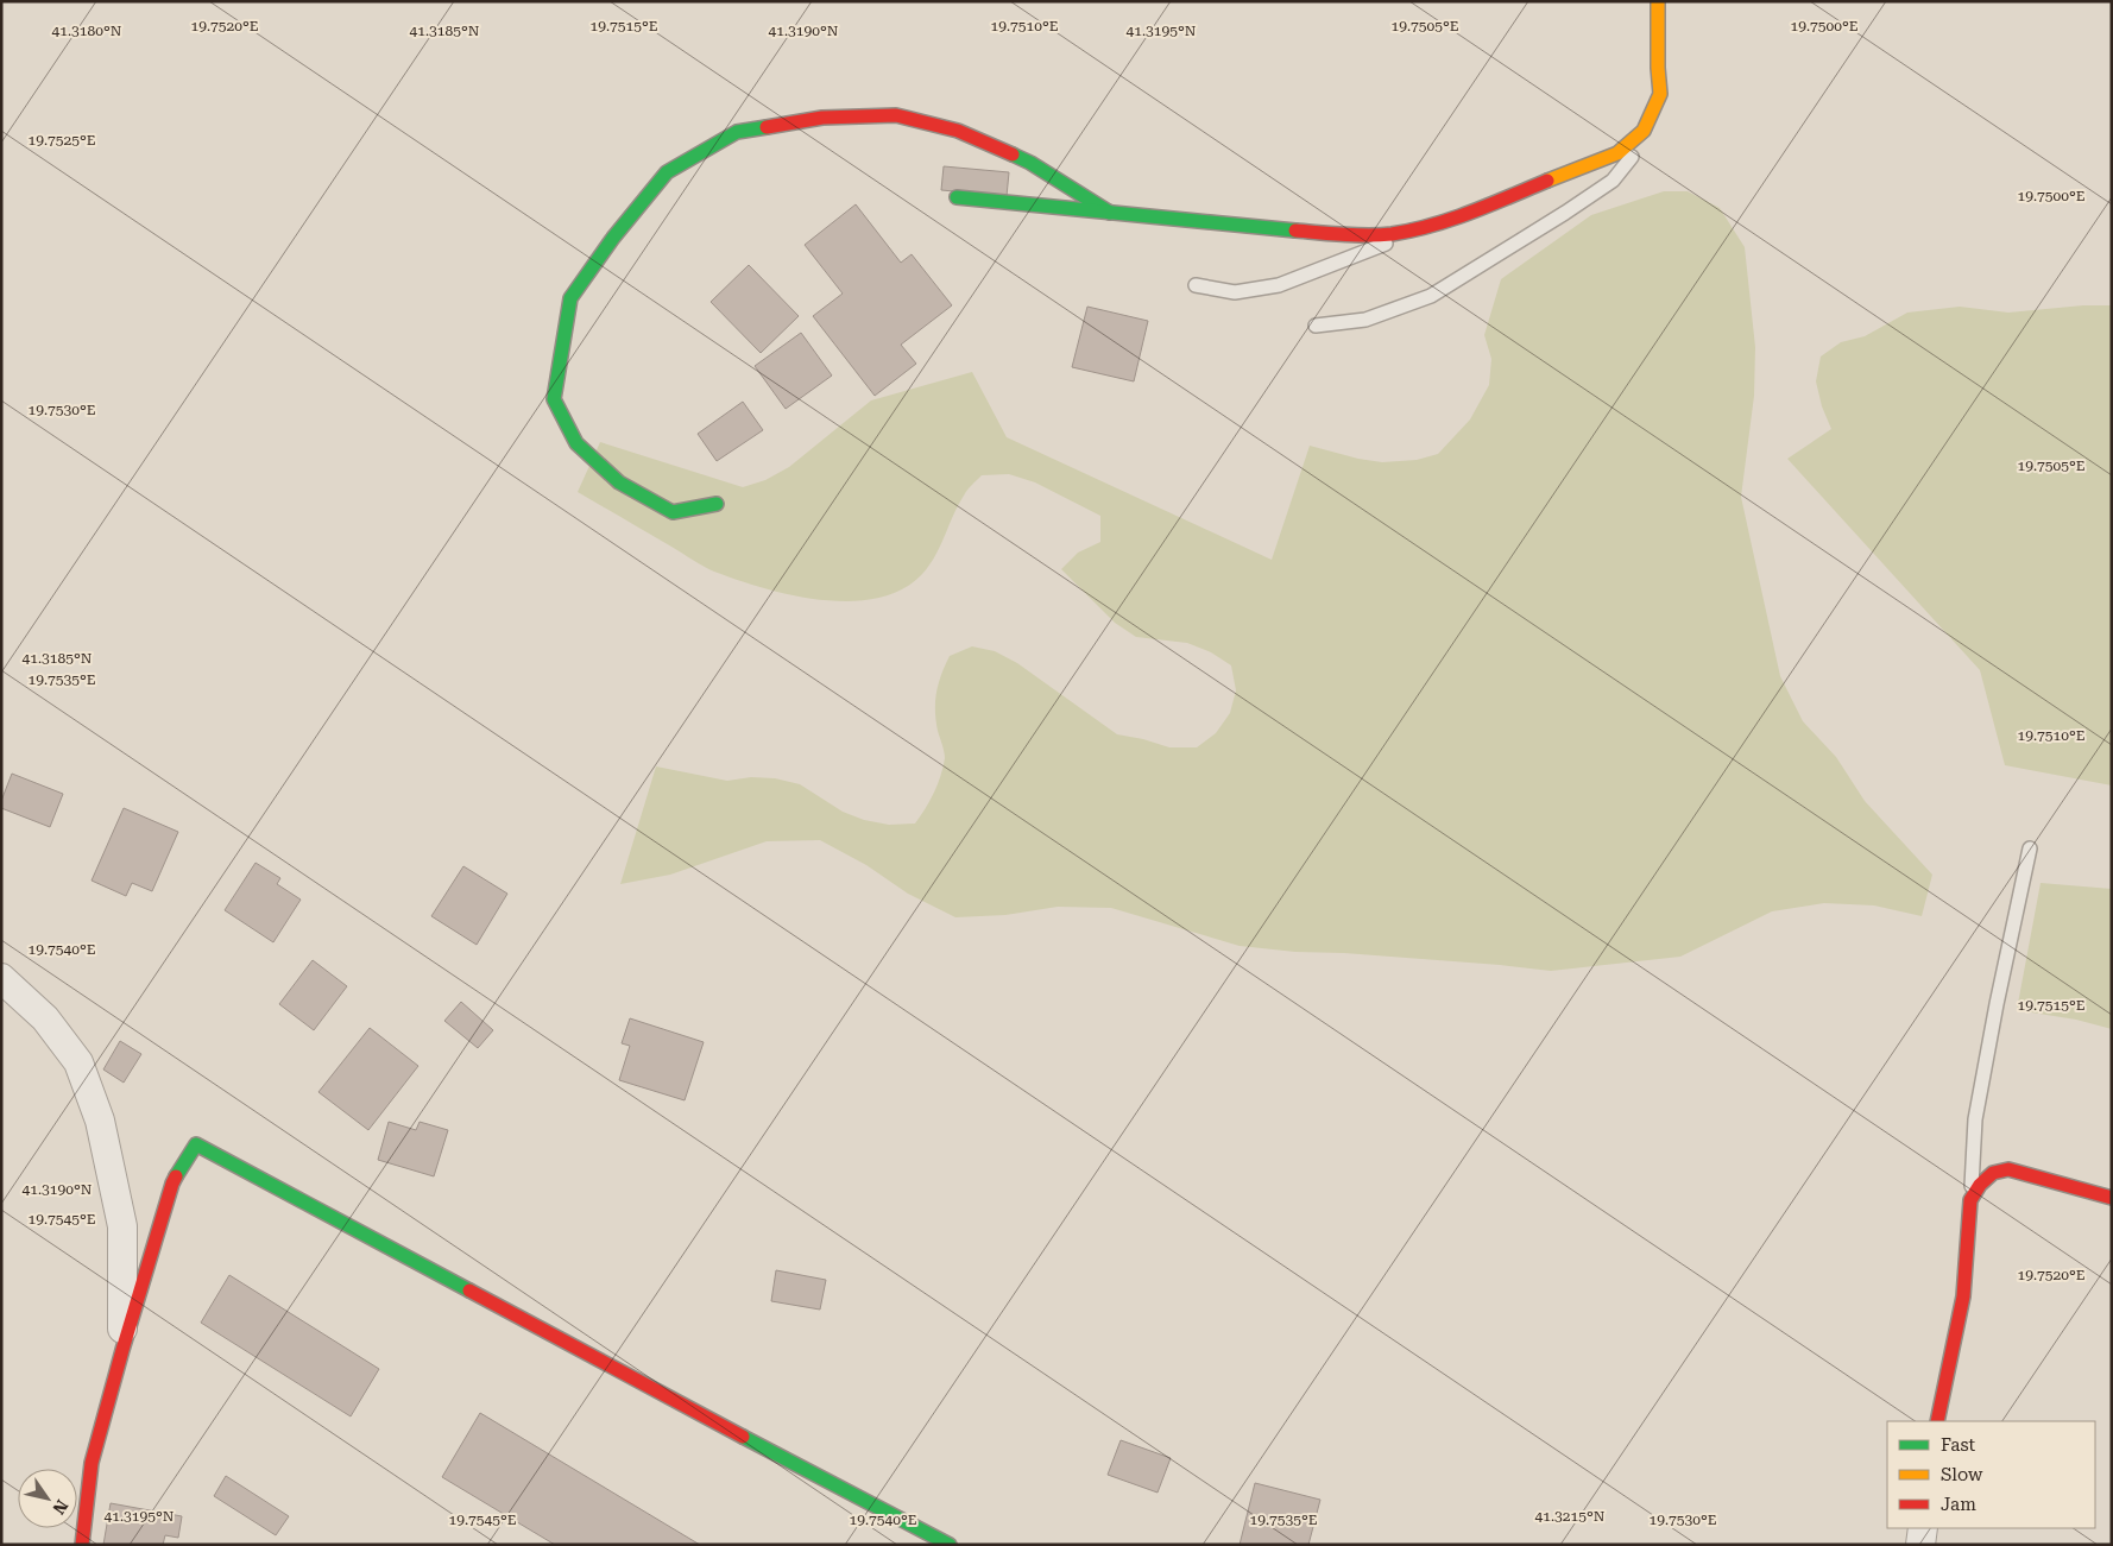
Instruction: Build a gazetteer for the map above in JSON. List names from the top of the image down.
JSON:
{
  "legend": ["Fast", "Slow", "Jam"],
  "north": "bottom right",
  "coordinates": [
    "19.7520°E",
    "19.7515°E",
    "19.7505°E",
    "19.7500°E",
    "19.7510°E",
    "41.3180°N",
    "41.3185°N",
    "41.3190°N",
    "41.3195°N",
    "19.7525°E",
    "19.7530°E",
    "19.7535°E",
    "19.7540°E",
    "19.7545°E",
    "41.3215°N"
  ]
}
